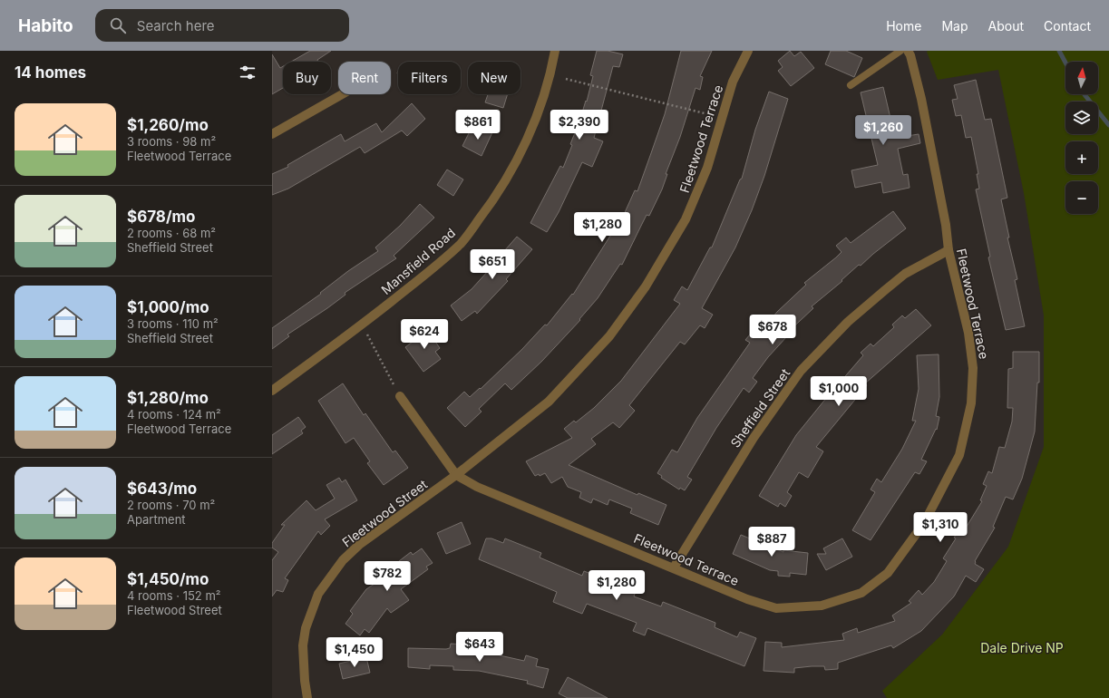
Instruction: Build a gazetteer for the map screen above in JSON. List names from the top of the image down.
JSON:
{
  "streets": {
    "street": [
      "Fleetwood Terrace",
      "Mansfield Road",
      "Sheffield Street",
      "Fleetwood Street"
    ]
  },
  "crossings": [
    ["Fleetwood Terrace", "Sheffield Street"],
    ["Fleetwood Terrace", "Fleetwood Street"]
  ],
  "parks": ["Dale Drive NP"],
  "north": "top",
  "page": {
    "header": "Habito",
    "search": "Search here",
    "nav": [
      "Home",
      "Map",
      "About",
      "Contact"
    ],
    "heading": "14 homes",
    "map_buttons": ["+", "−"],
    "chip": [
      "Buy",
      "Rent",
      "Filters",
      "New"
    ],
    "list": [
      {
        "name": "$1,260/mo",
        "note": "3 rooms · 98 m² · Fleetwood Terrace"
      },
      {
        "name": "$678/mo",
        "note": "2 rooms · 68 m² · Sheffield Street"
      },
      {
        "name": "$1,000/mo",
        "note": "3 rooms · 110 m² · Sheffield Street"
      },
      {
        "name": "$1,280/mo",
        "note": "4 rooms · 124 m² · Fleetwood Terrace"
      },
      {
        "name": "$643/mo",
        "note": "2 rooms · 70 m² · Apartment"
      },
      {
        "name": "$1,450/mo",
        "note": "4 rooms · 152 m² · Fleetwood Street"
      }
    ],
    "price": [
      "$861",
      "$2,390",
      "$1,260",
      "$1,280",
      "$651",
      "$678",
      "$624",
      "$1,000",
      "$1,310",
      "$887",
      "$782",
      "$1,280",
      "$643",
      "$1,450"
    ]
  }
}
